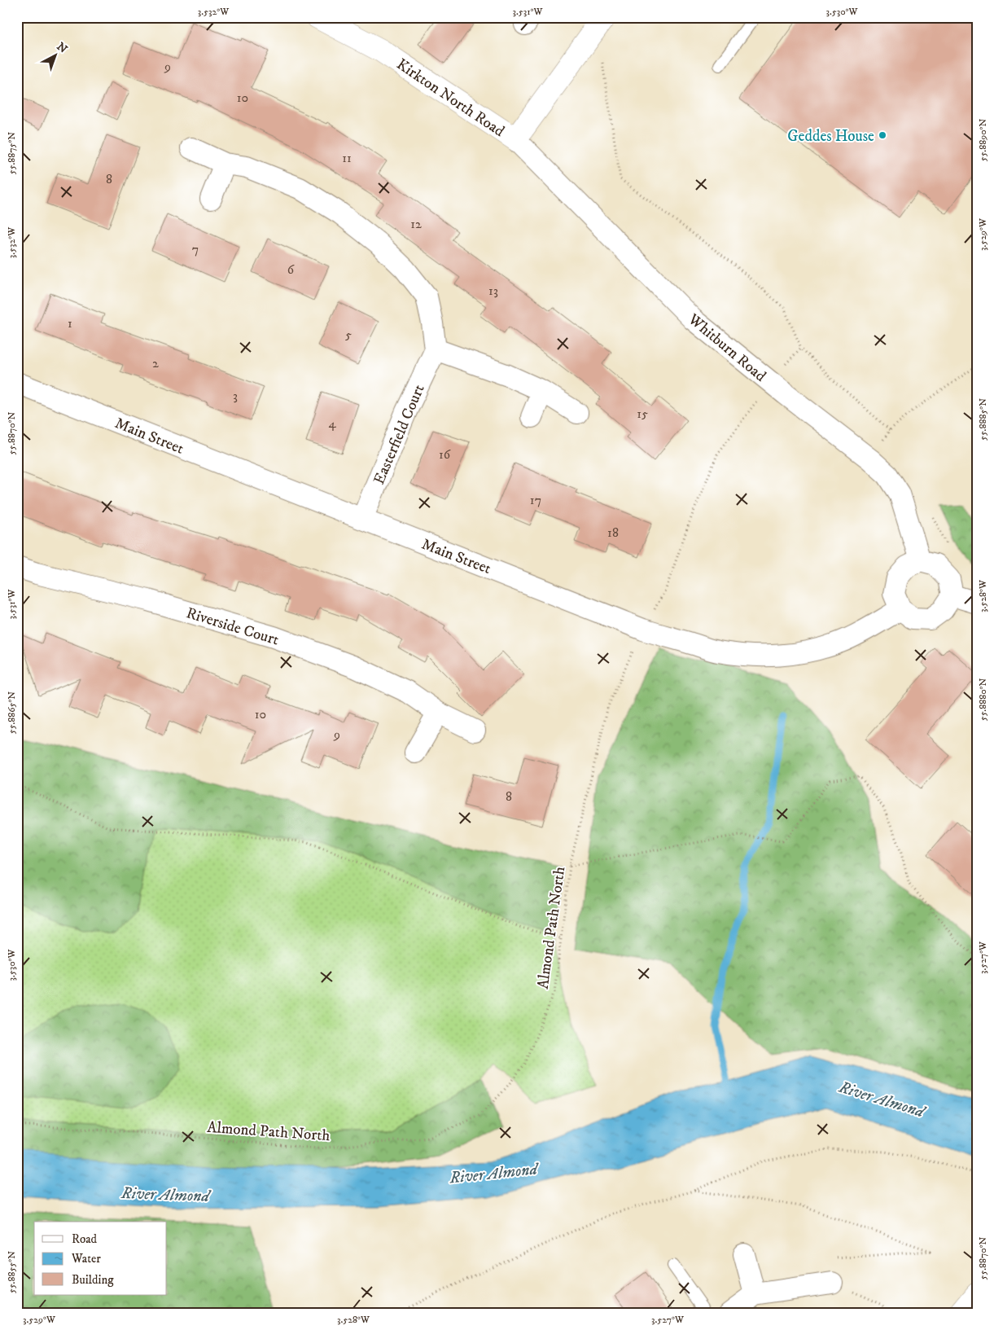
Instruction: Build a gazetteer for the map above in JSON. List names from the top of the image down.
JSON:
{
  "streets": {
    "main road": ["Kirkton North Road"],
    "street": [
      "Whitburn Road",
      "Easterfield Court",
      "Main Street",
      "Riverside Court"
    ],
    "path": ["Almond Path North"]
  },
  "crossings": [
    ["Kirkton North Road", "Whitburn Road"],
    ["Whitburn Road", "Main Street"],
    ["Easterfield Court", "Main Street"],
    ["Main Street", "Almond Path North"]
  ],
  "water": ["River Almond"],
  "places": ["Geddes House"],
  "house_numbers": [
    "9",
    "10",
    "11",
    "8",
    "12",
    "7",
    "6",
    "13",
    "1",
    "5",
    "2",
    "3",
    "15",
    "4",
    "16",
    "17",
    "18",
    "10",
    "9",
    "8"
  ],
  "legend": ["Road", "Water", "Building"],
  "north": "top right",
  "coordinates": [
    "3.532°W",
    "3.531°W",
    "3.530°W",
    "55.8890°N",
    "55.8875°N",
    "3.529°W",
    "55.8885°N",
    "55.8870°N",
    "3.528°W",
    "55.8880°N",
    "55.8865°N",
    "3.527°W",
    "55.8855°N"
  ]
}
